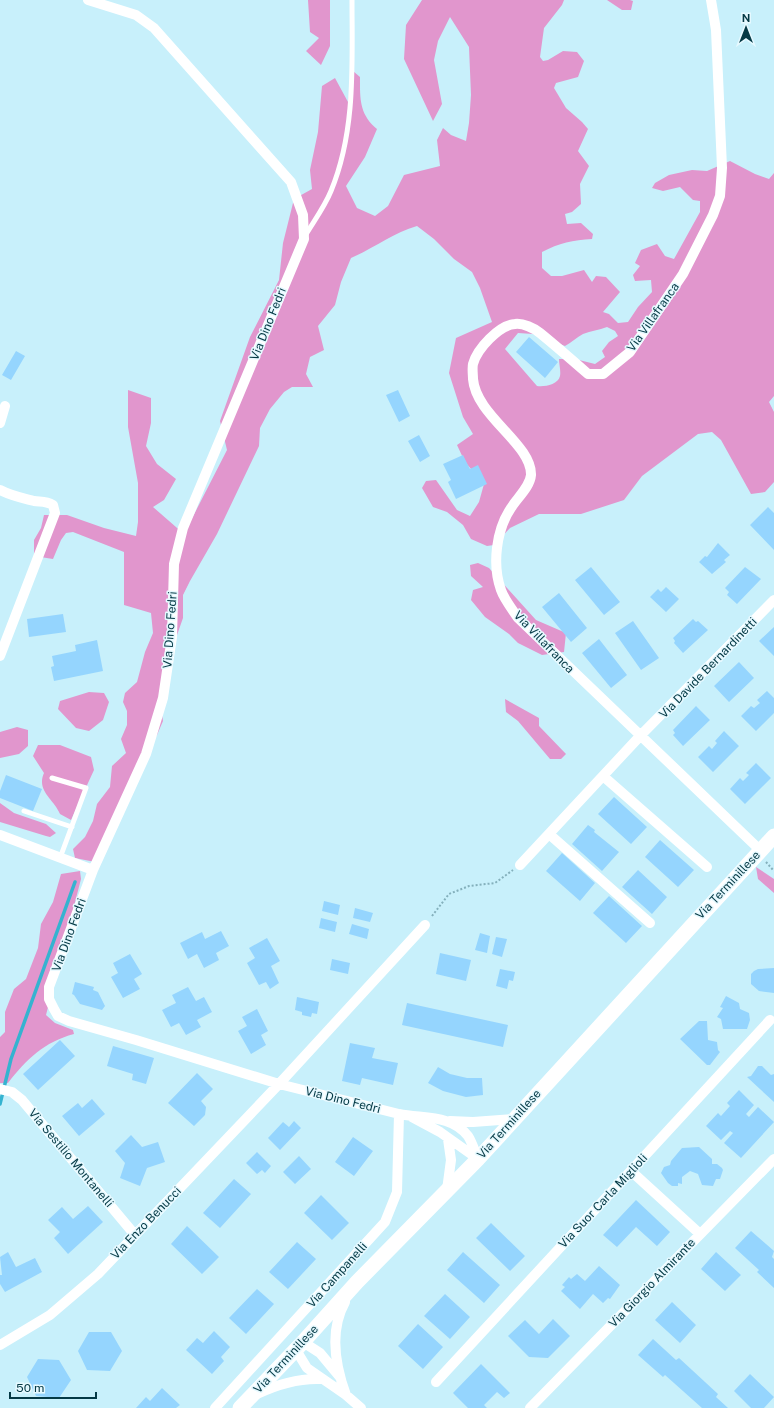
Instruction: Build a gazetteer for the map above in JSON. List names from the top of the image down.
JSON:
{
  "streets": {
    "main road": ["Via Terminillese"],
    "street": [
      "Via Villafranca",
      "Via Dino Fedri",
      "Via Davide Bernardinetti",
      "Via Sestilio Montanelli",
      "Via Suor Carla Miglioli",
      "Via Enzo Benucci",
      "Via Campanelli",
      "Via Giorgio Almirante"
    ]
  },
  "crossings": [
    ["Via Villafranca", "Via Davide Bernardinetti"],
    ["Via Villafranca", "Via Terminillese"],
    ["Via Dino Fedri", "Via Terminillese"],
    ["Via Dino Fedri", "Via Enzo Benucci"],
    ["Via Dino Fedri", "Via Campanelli"],
    ["Via Sestilio Montanelli", "Via Enzo Benucci"]
  ],
  "scale_bar": "50 m",
  "north": "top"
}
